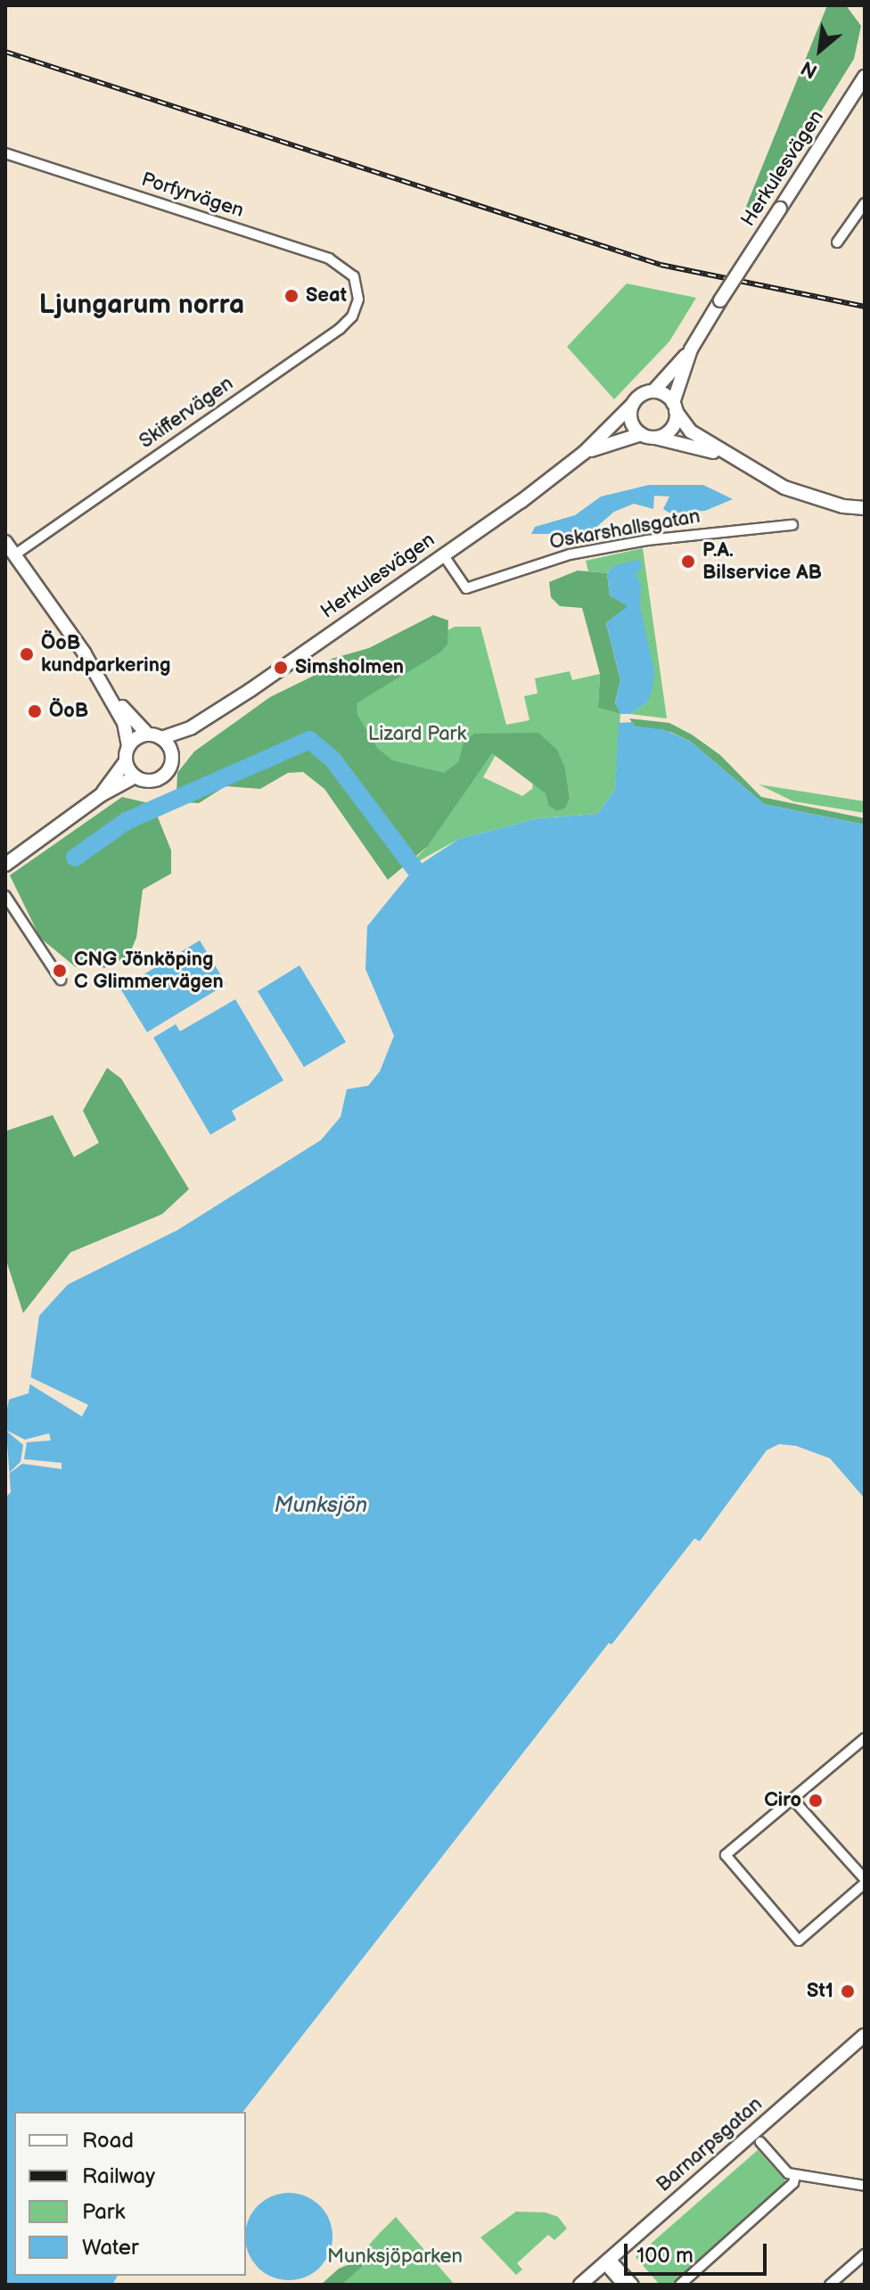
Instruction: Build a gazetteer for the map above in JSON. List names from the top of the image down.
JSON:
{
  "streets": {
    "main road": ["Herkulesvägen", "Barnarpsgatan"],
    "street": ["Porfyrvägen", "Skiffervägen", "Oskarshallsgatan"]
  },
  "crossings": [
    ["Herkulesvägen", "Oskarshallsgatan"],
    ["Porfyrvägen", "Skiffervägen"]
  ],
  "districts": ["Ljungarum norra"],
  "water": ["Munksjön"],
  "parks": ["Lizard Park", "Munksjöparken"],
  "places": [
    "Seat",
    "P.A. Bilservice AB",
    "ÖoB kundparkering",
    "Simsholmen",
    "ÖoB",
    "CNG Jönköping C Glimmervägen",
    "Ciro",
    "St1"
  ],
  "legend": [
    "Road",
    "Railway",
    "Park",
    "Water"
  ],
  "scale_bar": "100 m",
  "north": "bottom left"
}
